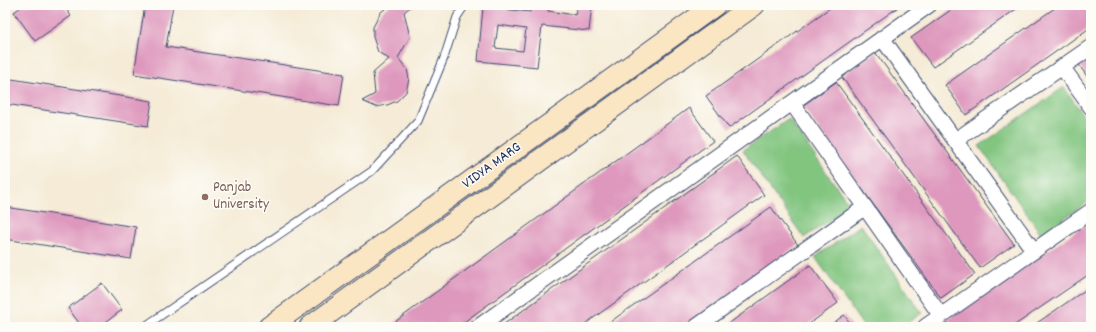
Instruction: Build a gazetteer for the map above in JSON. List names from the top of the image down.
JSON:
{
  "streets": {
    "main road": ["VIDYA MARG"]
  },
  "places": ["Panjab University"]
}
